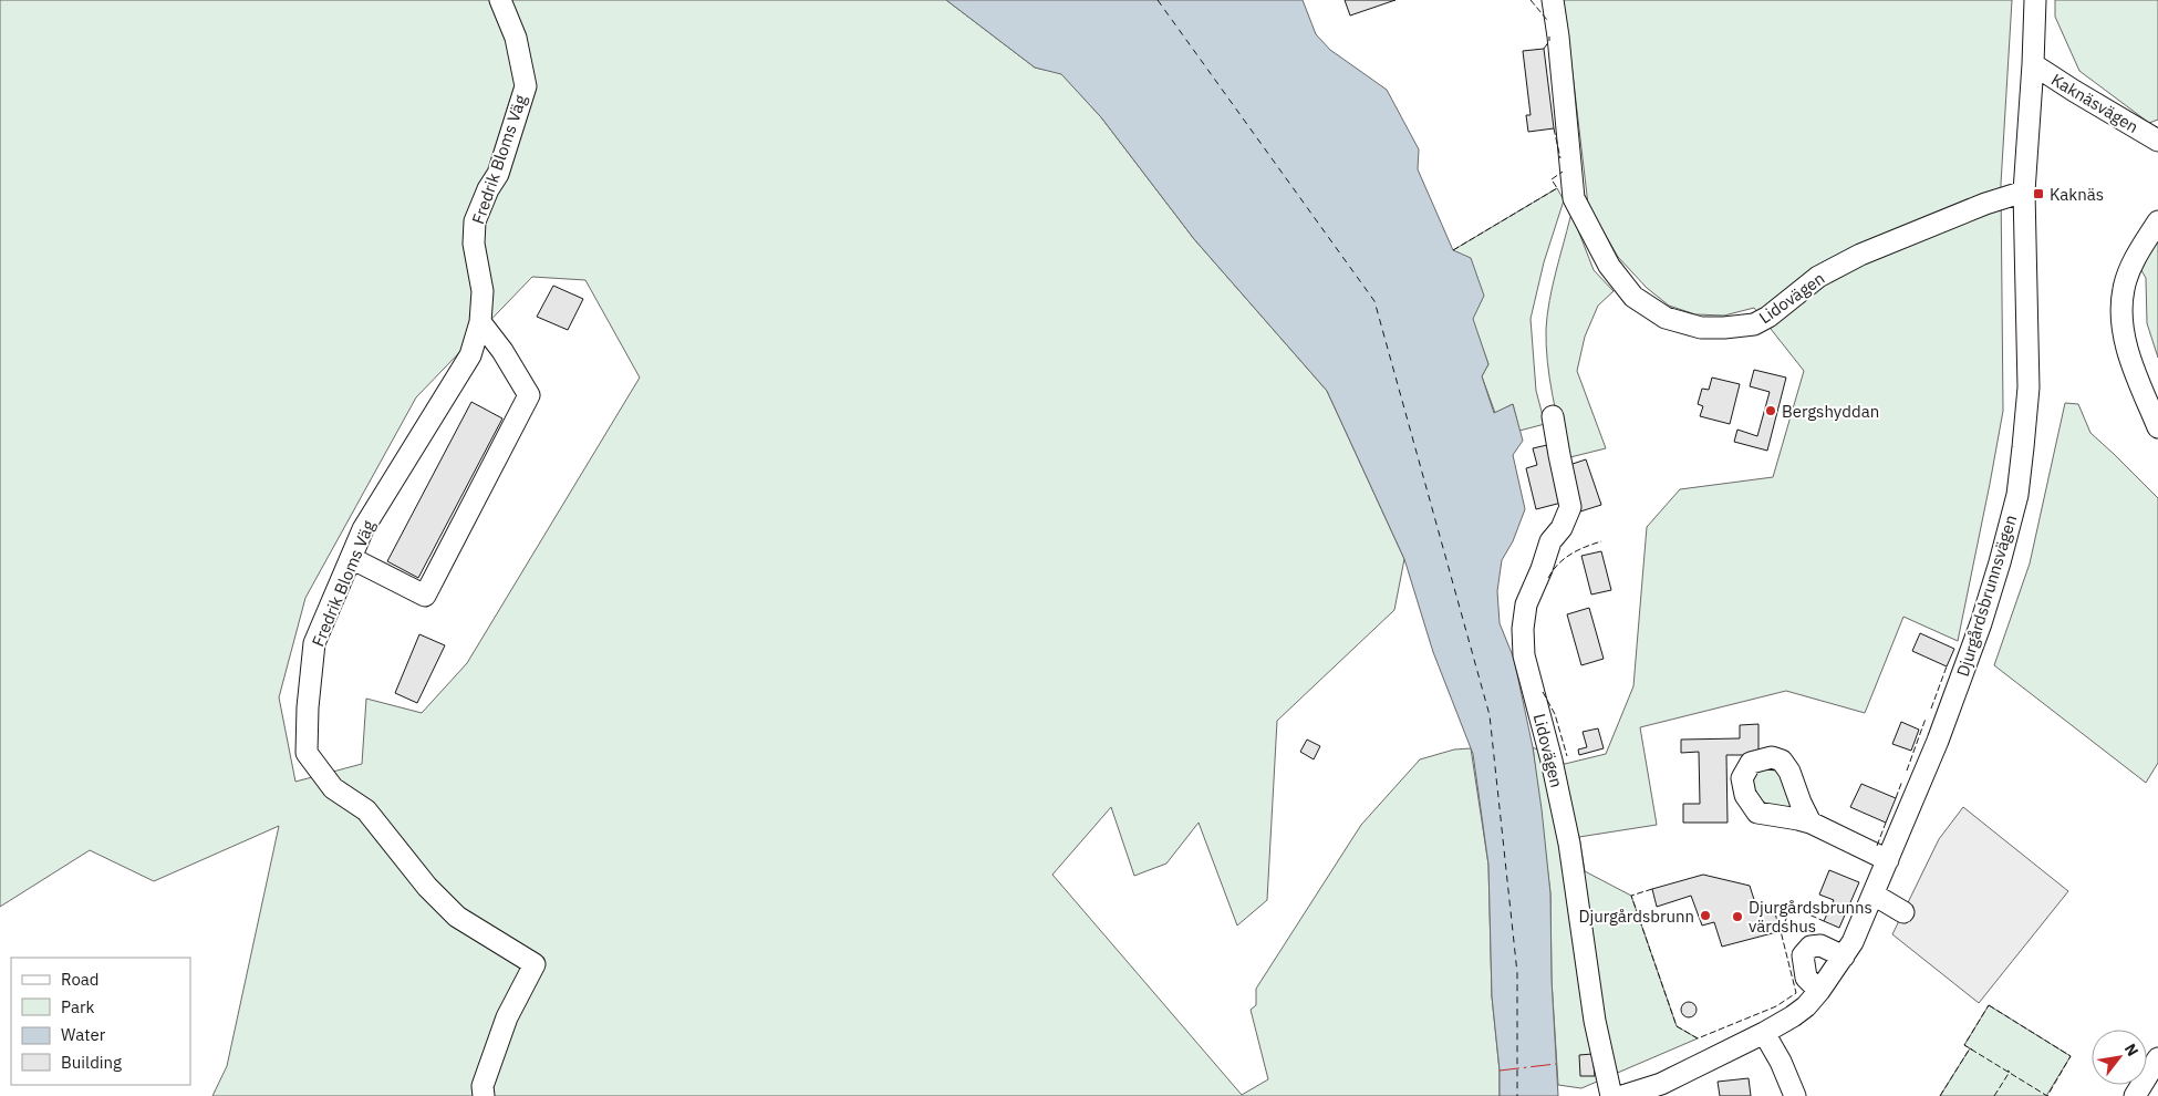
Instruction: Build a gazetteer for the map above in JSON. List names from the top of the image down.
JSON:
{
  "streets": {
    "street": [
      "Kaknäsvägen",
      "Fredrik Bloms Väg",
      "Lidovägen",
      "Djurgårdsbrunnsvägen"
    ]
  },
  "crossings": [
    ["Kaknäsvägen", "Djurgårdsbrunnsvägen"],
    ["Lidovägen", "Djurgårdsbrunnsvägen"]
  ],
  "places": {
    "transit": ["Kaknäs"],
    "other": ["Bergshyddan", "Djurgårdsbrunn", "Djurgårdsbrunns värdshus"]
  },
  "legend": [
    "Road",
    "Park",
    "Water",
    "Building"
  ],
  "north": "top right"
}
